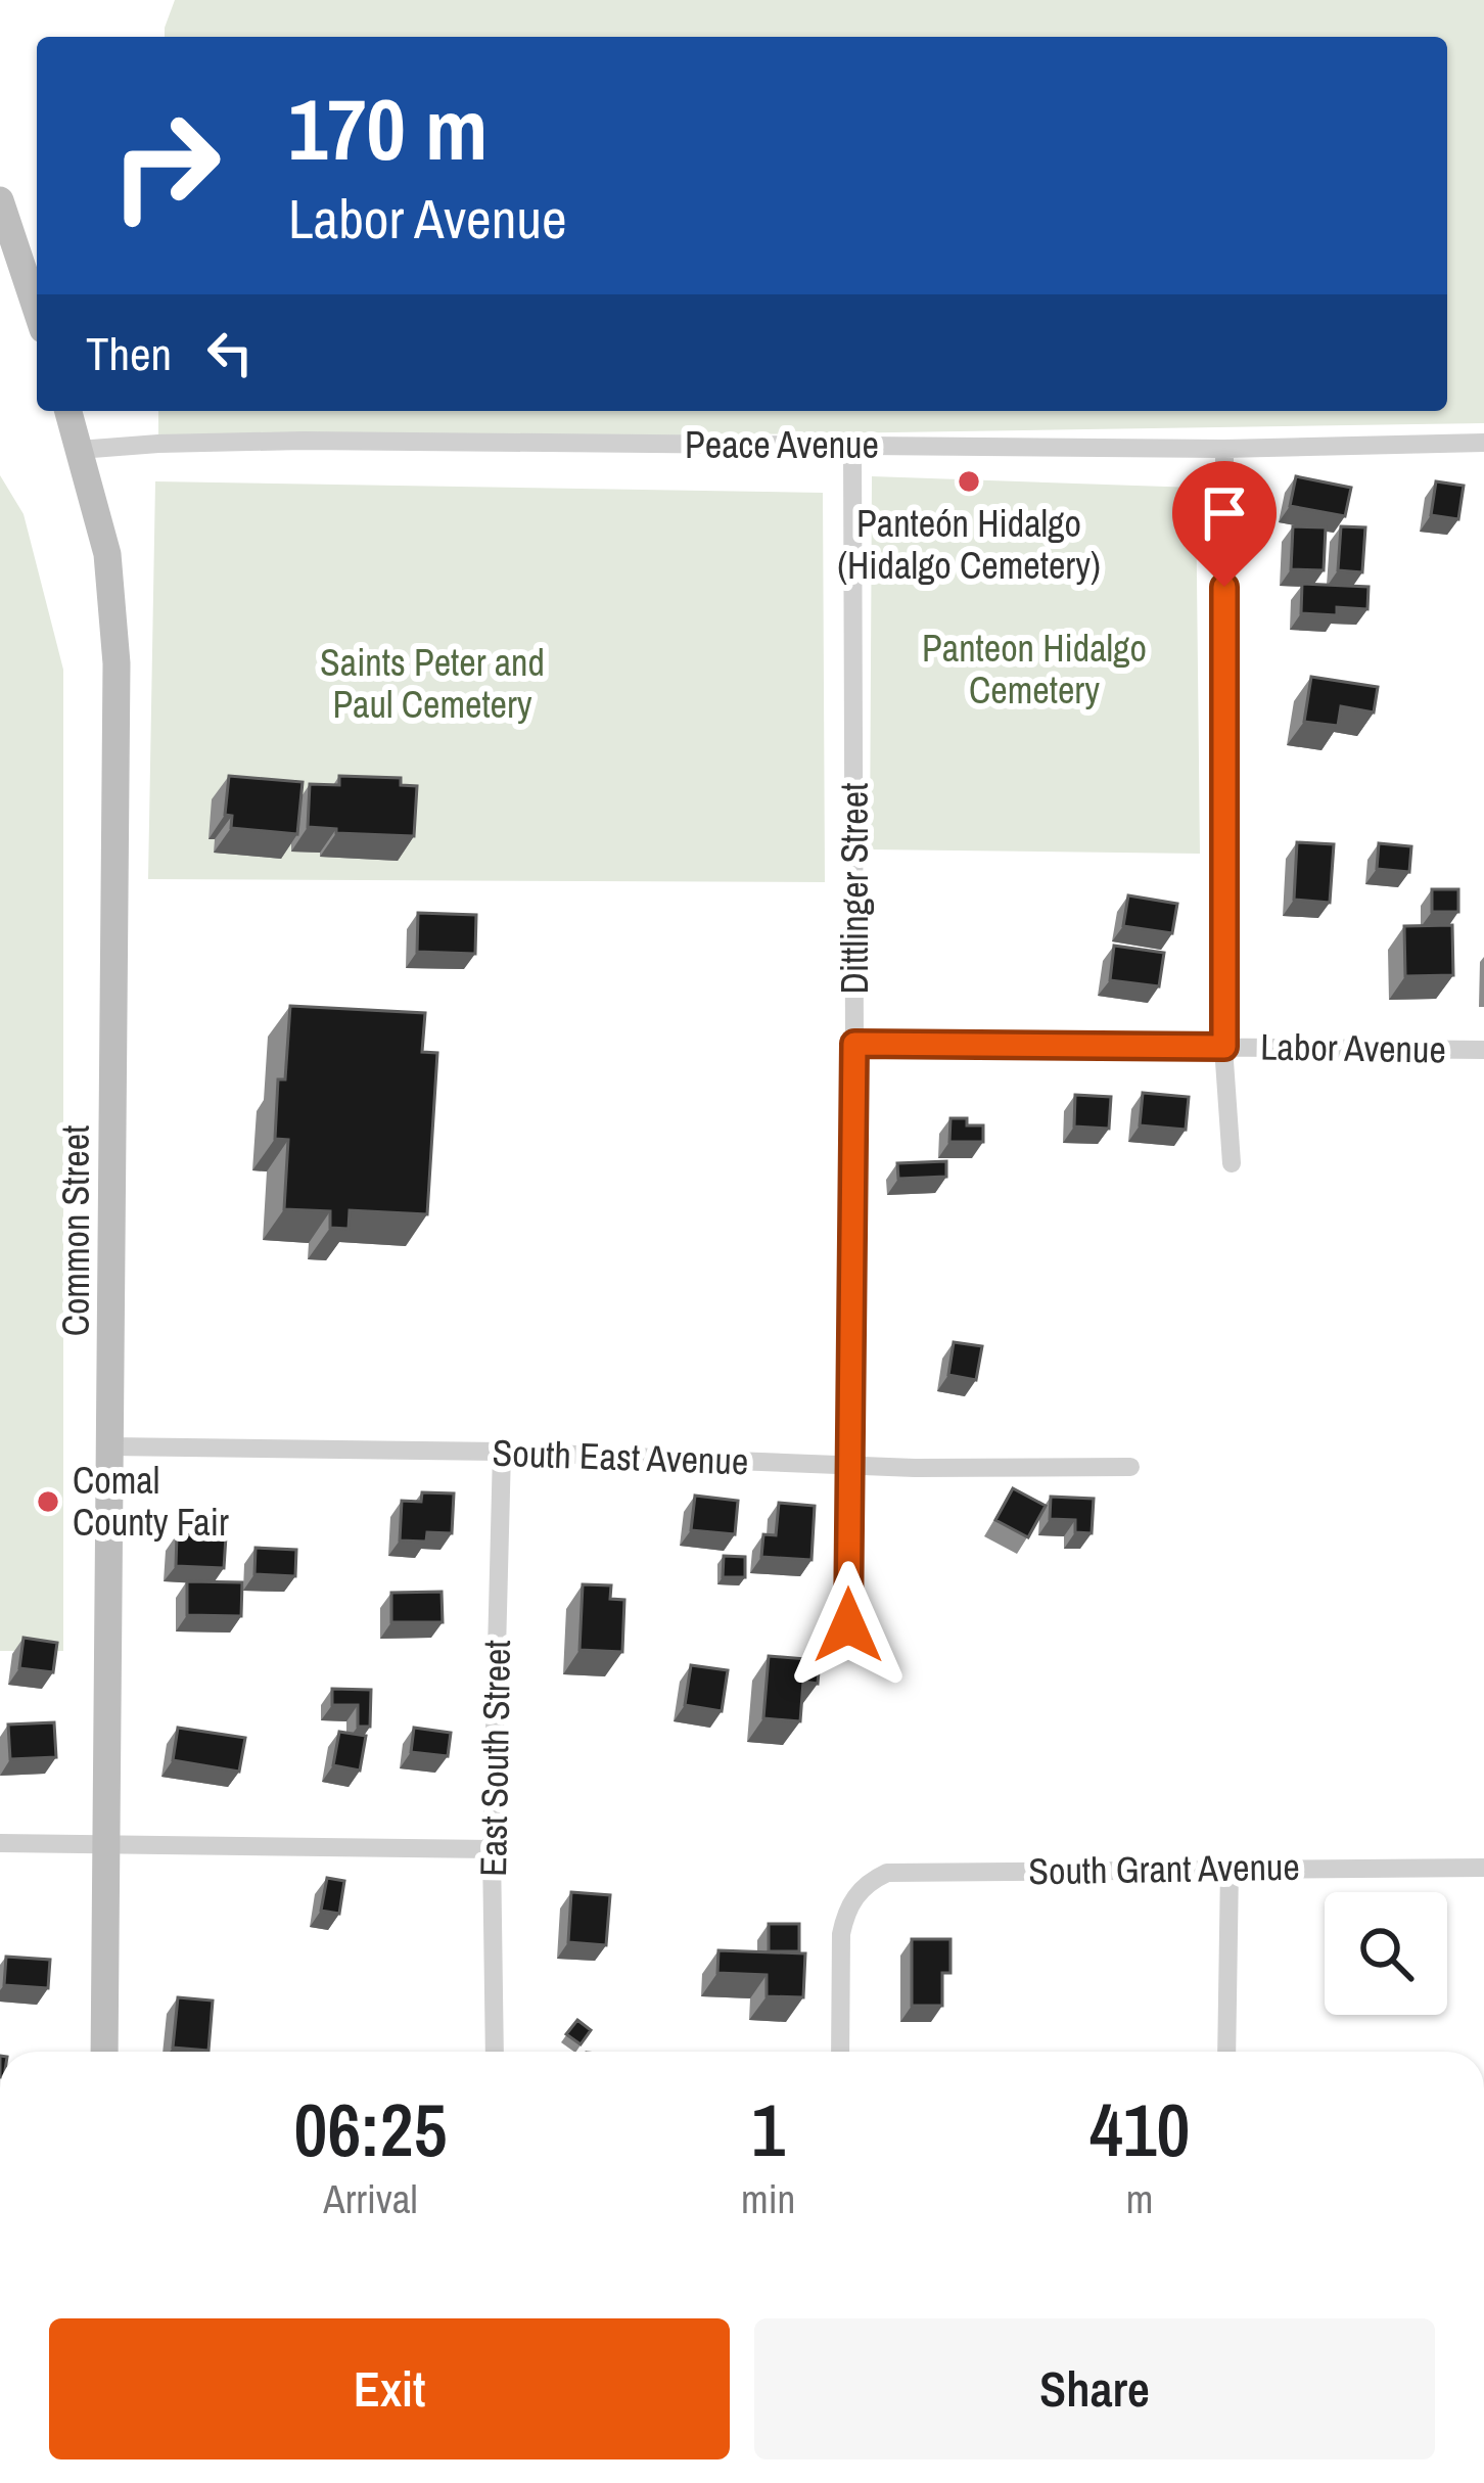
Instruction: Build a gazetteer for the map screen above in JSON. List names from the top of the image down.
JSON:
{
  "streets": {
    "main road": ["Common Street"],
    "street": [
      "Peace Avenue",
      "Dittlinger Street",
      "Labor Avenue",
      "South East Avenue",
      "East South Street",
      "South Grant Avenue"
    ]
  },
  "crossings": [
    ["Peace Avenue", "Dittlinger Street"],
    ["Peace Avenue", "Common Street"],
    ["Dittlinger Street", "Labor Avenue"],
    ["Dittlinger Street", "South East Avenue"],
    ["Common Street", "South East Avenue"],
    ["South East Avenue", "East South Street"]
  ],
  "parks": ["Panteon Hidalgo Cemetery", "Saints Peter and Paul Cemetery"],
  "places": ["Panteón Hidalgo (Hidalgo Cemetery)", "Comal County Fair"],
  "page": {
    "turn": ["170 m", "Labor Avenue"],
    "then": "Then",
    "eta": [
      "06:25",
      "Arrival",
      "1",
      "min",
      "410",
      "m"
    ],
    "buttons": ["Exit", "Share"]
  }
}
